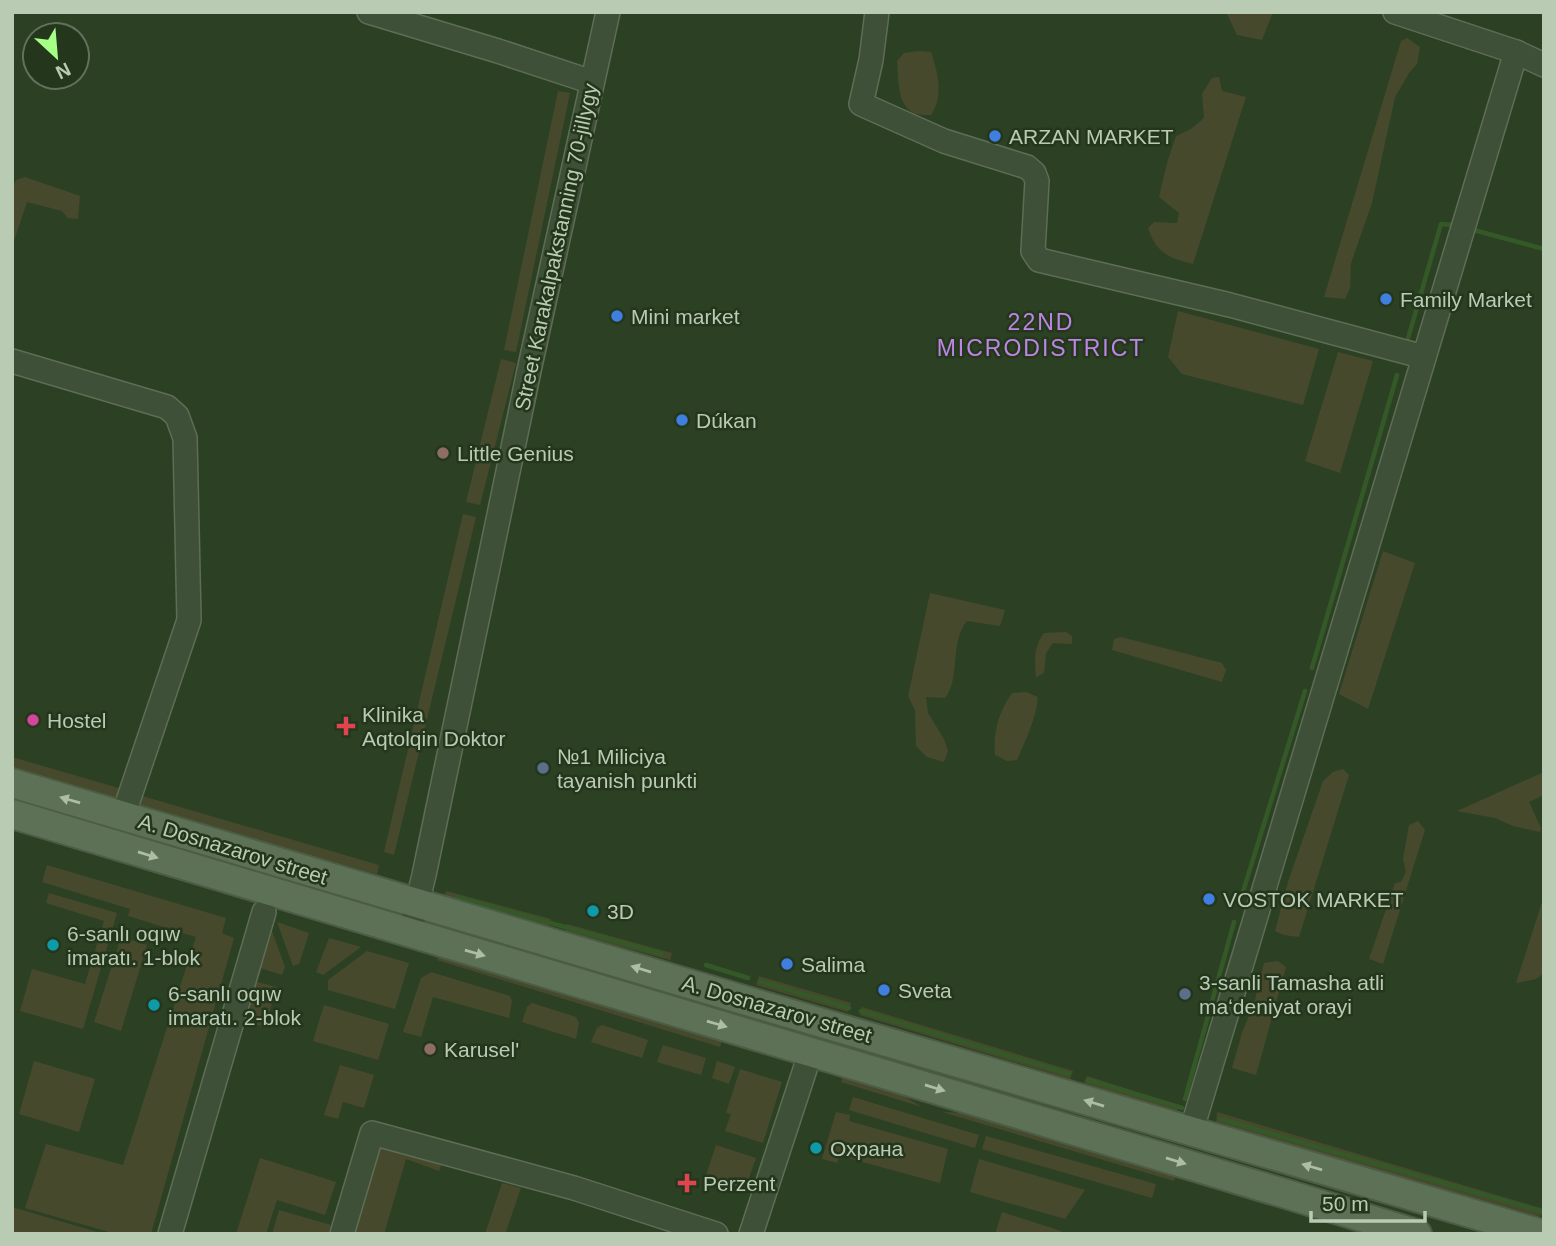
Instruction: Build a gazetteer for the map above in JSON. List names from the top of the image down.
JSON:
{
  "streets": {
    "main road": ["A. Dosnazarov street"],
    "street": ["Street Karakalpakstanning 70-jillygy"]
  },
  "crossings": [
    ["Street Karakalpakstanning 70-jillygy", "A. Dosnazarov street"]
  ],
  "districts": ["22ND MICRODISTRICT"],
  "places": {
    "other": [
      "ARZAN MARKET",
      "Family Market",
      "Mini market",
      "Dúkan",
      "Little Genius",
      "Hostel",
      "№1 Miliciya tayanish punkti",
      "VOSTOK MARKET",
      "3D",
      "6-sanlı oqıw imaratı. 1-blok",
      "Salima",
      "Sveta",
      "3-sanli Tamasha atli maʻdeniyat orayi",
      "6-sanlı oqıw imaratı. 2-blok",
      "Karusel'",
      "Охрана"
    ],
    "health": ["Klinika Aqtolqin Doktor", "Perzent"]
  },
  "scale_bar": "50 m",
  "north": "bottom right"
}
